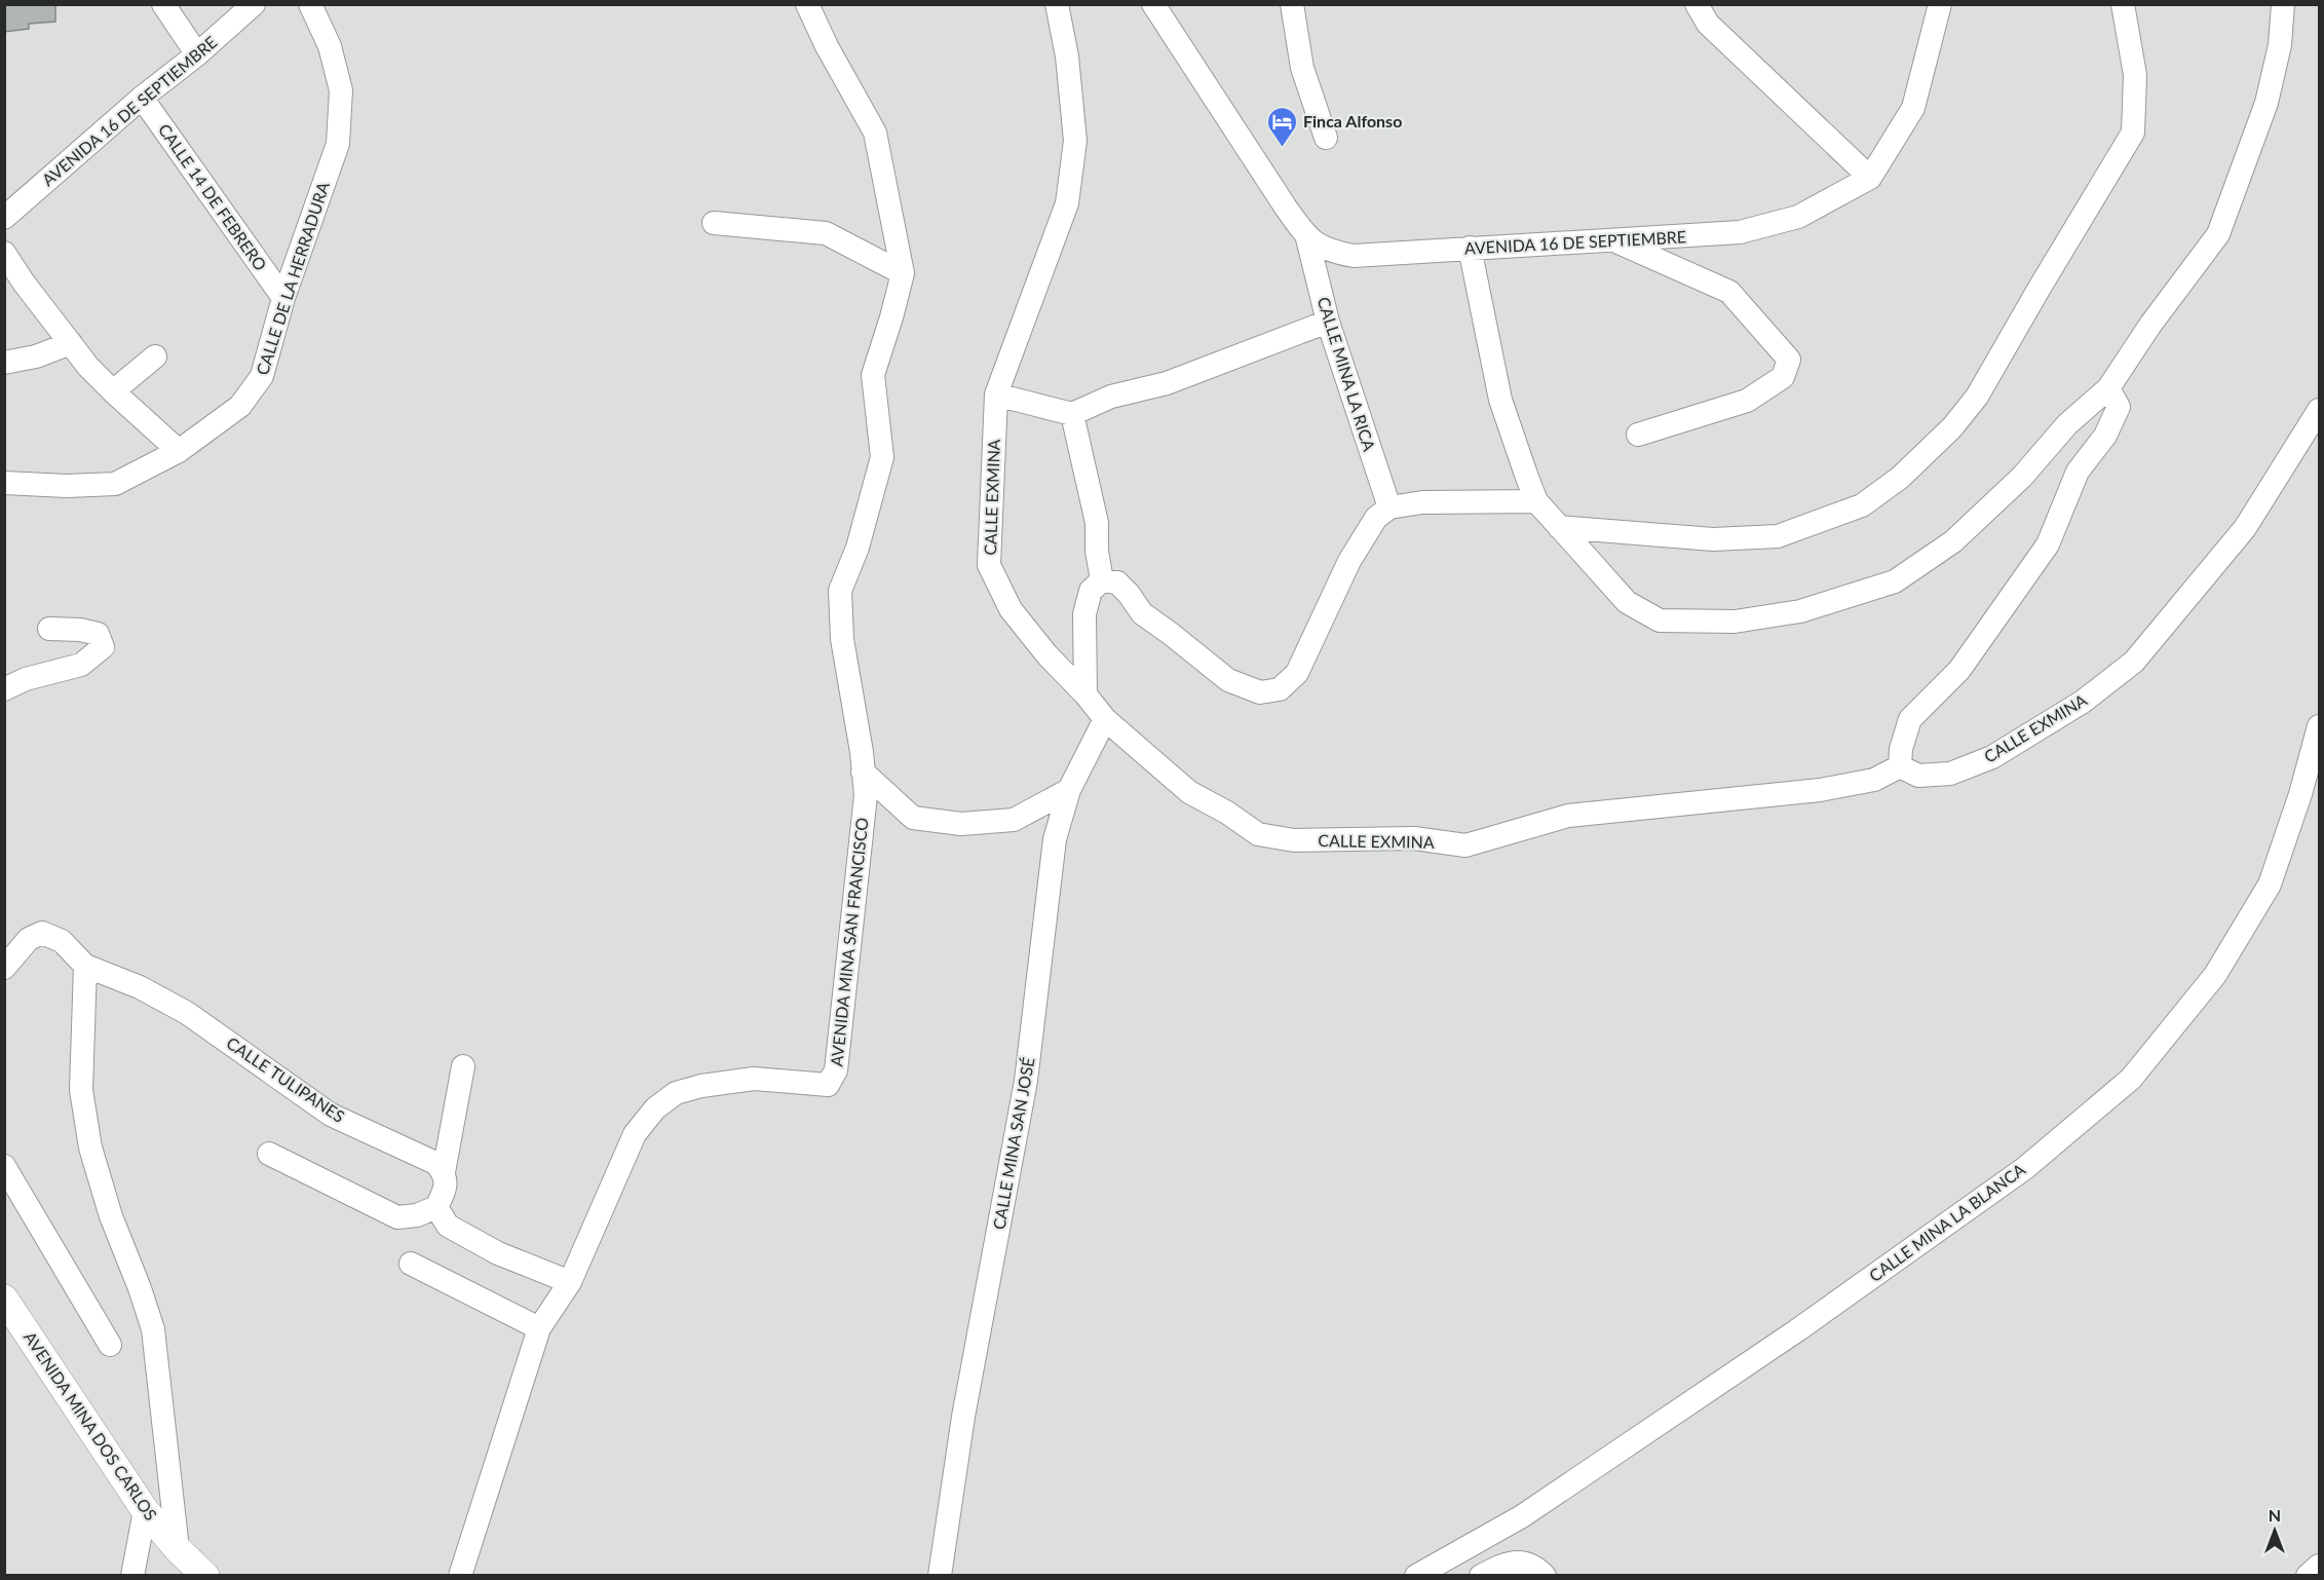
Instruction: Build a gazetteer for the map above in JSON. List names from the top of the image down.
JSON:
{
  "streets": {
    "street": [
      "AVENIDA 16 DE SEPTIEMBRE",
      "CALLE 14 DE FEBRERO",
      "CALLE DE LA HERRADURA",
      "CALLE MINA LA RICA",
      "CALLE EXMINA",
      "AVENIDA MINA SAN FRANCISCO",
      "CALLE TULIPANES",
      "CALLE MINA SAN JOSÉ",
      "CALLE MINA LA BLANCA",
      "AVENIDA MINA DOS CARLOS"
    ]
  },
  "crossings": [
    ["AVENIDA 16 DE SEPTIEMBRE", "CALLE 14 DE FEBRERO"],
    ["AVENIDA 16 DE SEPTIEMBRE", "CALLE MINA LA RICA"],
    ["CALLE 14 DE FEBRERO", "CALLE DE LA HERRADURA"],
    ["CALLE EXMINA", "CALLE MINA SAN JOSÉ"]
  ],
  "places": {
    "hotel": ["Finca Alfonso"]
  },
  "north": "top"
}
